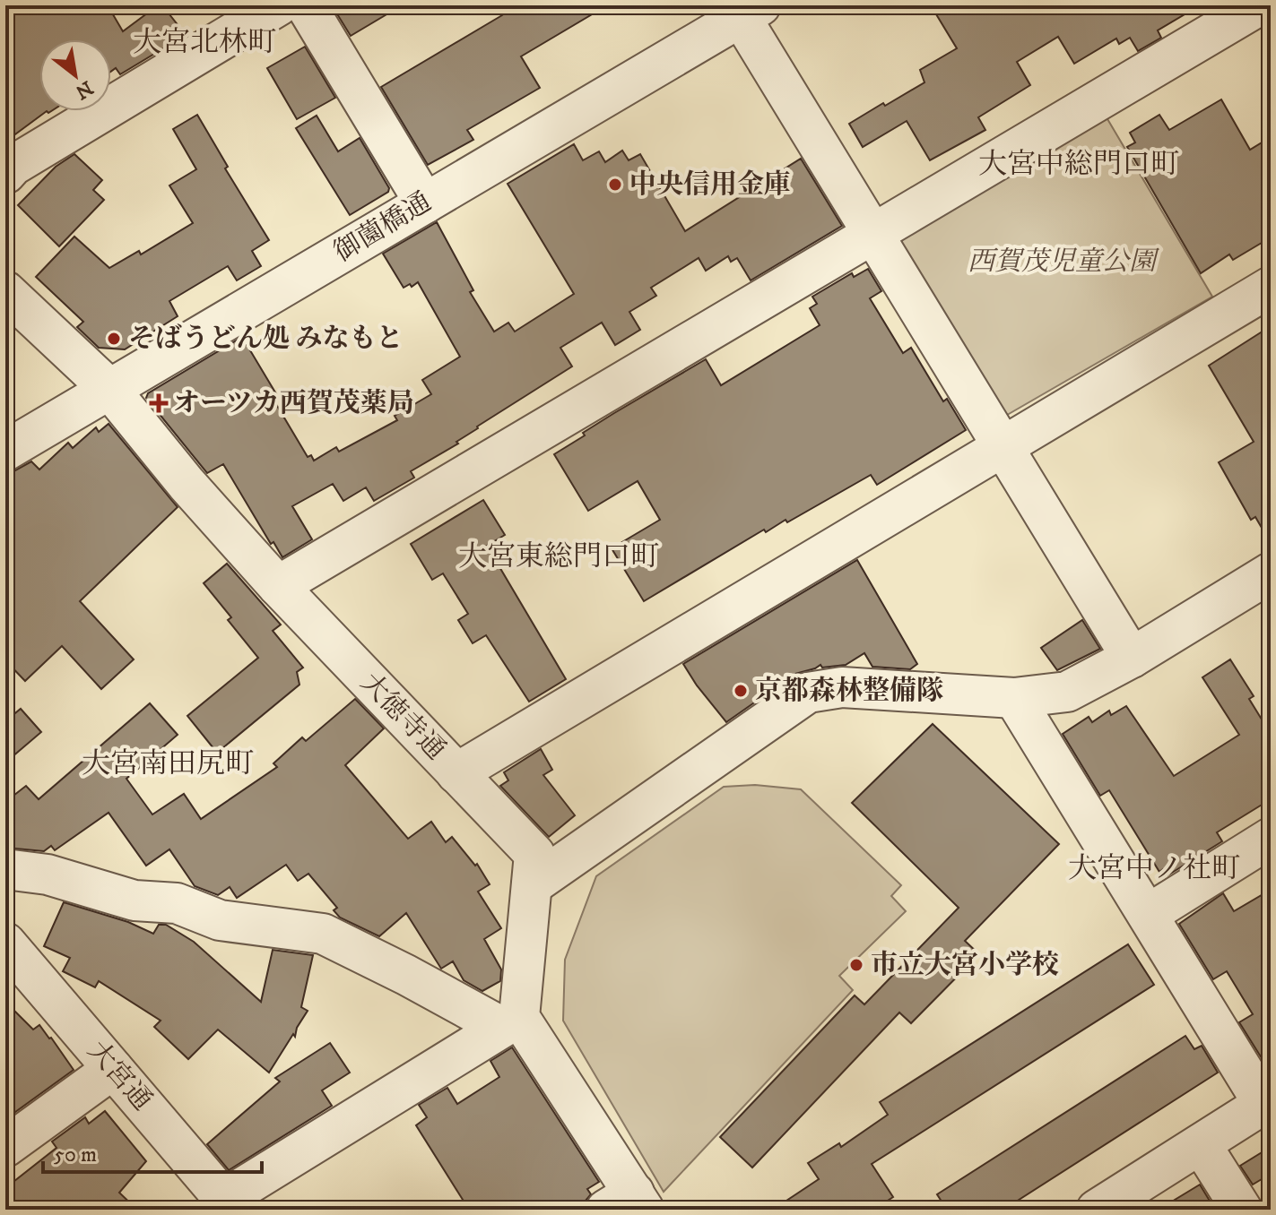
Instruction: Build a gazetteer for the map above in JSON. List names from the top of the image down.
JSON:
{
  "streets": {
    "street": ["御薗橋通", "大徳寺通", "大宮通"]
  },
  "crossings": [
    ["御薗橋通", "大徳寺通"]
  ],
  "districts": [
    "大宮北林町",
    "大宮中総門口町",
    "大宮東総門口町",
    "大宮南田尻町",
    "大宮中ノ社町"
  ],
  "parks": ["西賀茂児童公園"],
  "places": {
    "other": [
      "中央信用金庫",
      "そばうどん処 みなもと",
      "京都森林整備隊",
      "市立大宮小学校"
    ],
    "health": ["オーツカ西賀茂薬局"]
  },
  "scale_bar": "50 m",
  "north": "bottom right"
}
